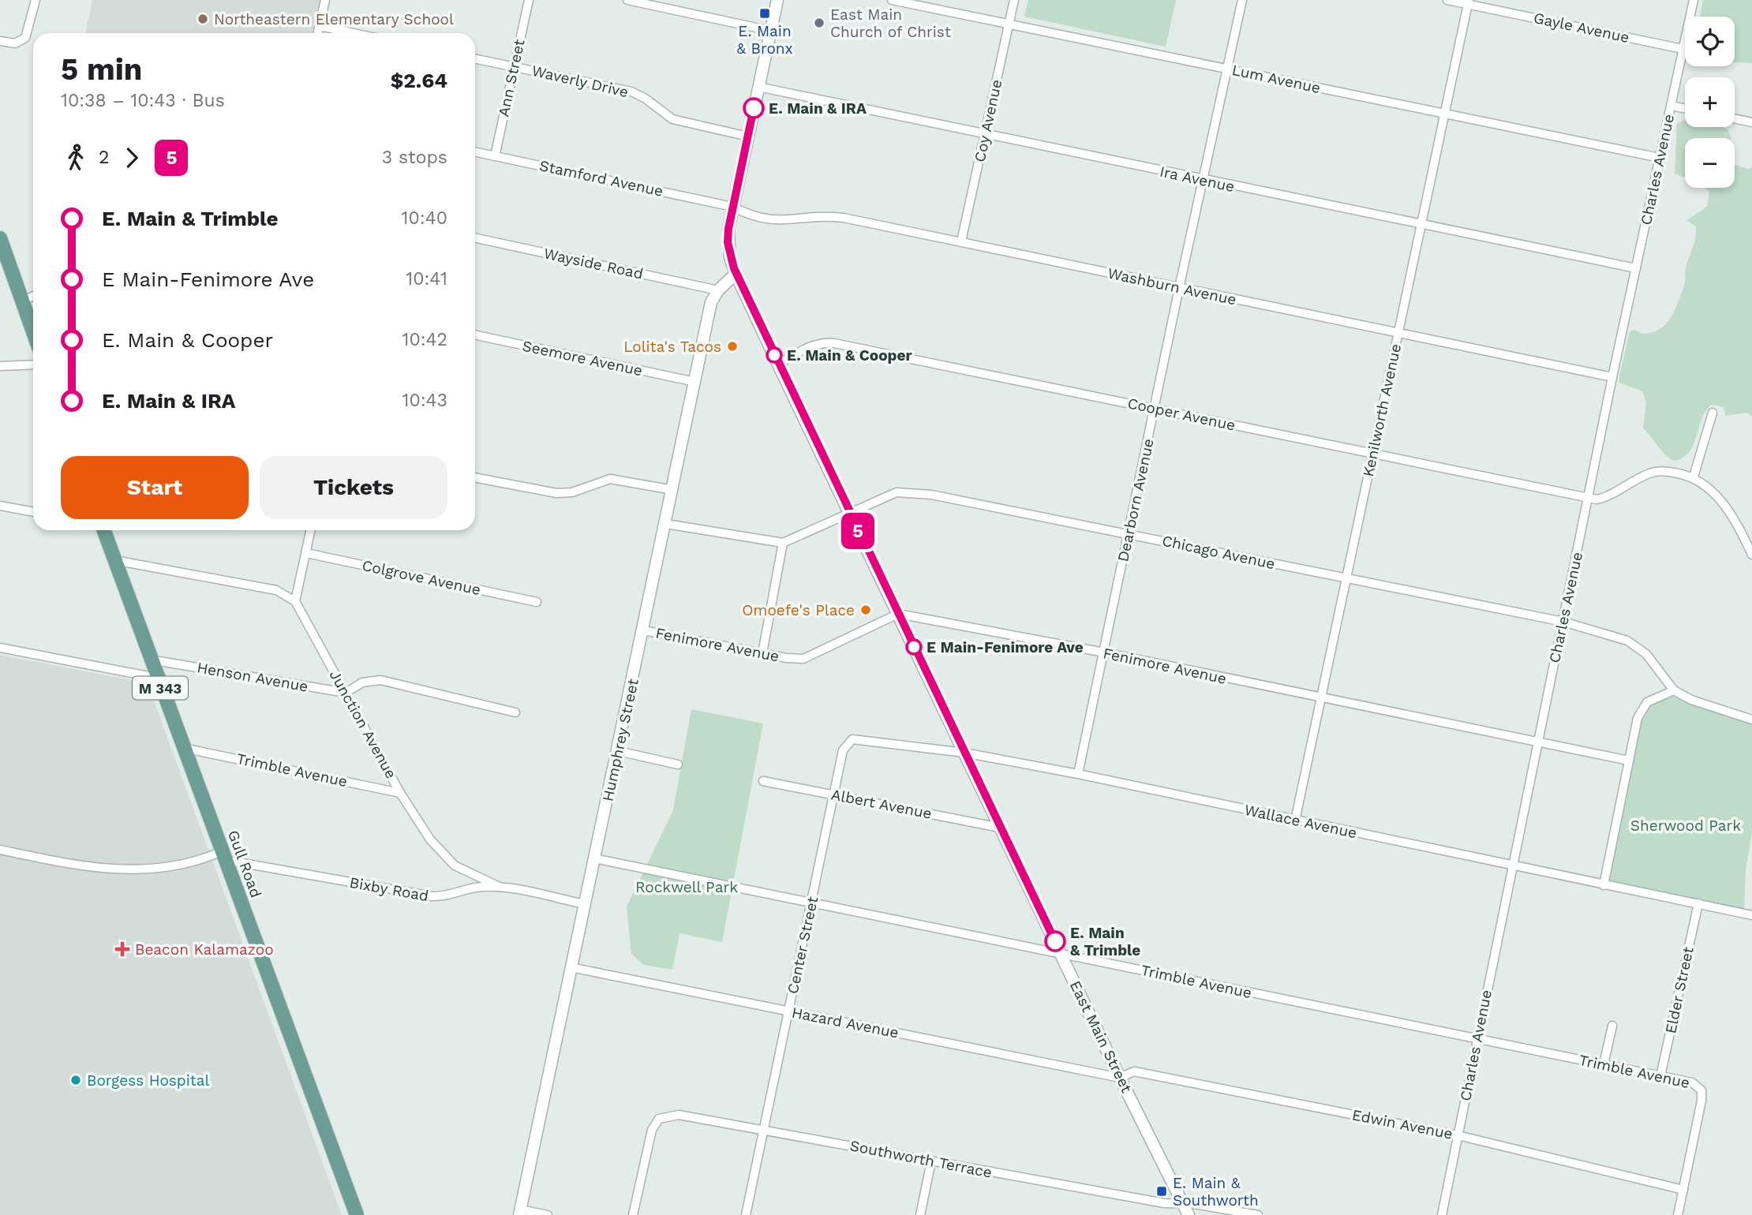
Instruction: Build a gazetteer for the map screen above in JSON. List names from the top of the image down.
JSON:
{
  "streets": {
    "main road": ["M 343", "Gull Road"],
    "street": [
      "Gayle Avenue",
      "Ann Street",
      "Lum Avenue",
      "Waverly Drive",
      "Coy Avenue",
      "Charles Avenue",
      "Stamford Avenue",
      "Ira Avenue",
      "Wayside Road",
      "Washburn Avenue",
      "Seemore Avenue",
      "Kenilworth Avenue",
      "Cooper Avenue",
      "Dearborn Avenue",
      "Chicago Avenue",
      "Colgrove Avenue",
      "Fenimore Avenue",
      "Henson Avenue",
      "Junction Avenue",
      "Humphrey Street",
      "Trimble Avenue",
      "Albert Avenue",
      "Wallace Avenue",
      "Bixby Road",
      "Center Street",
      "Elder Street",
      "Hazard Avenue",
      "East Main Street",
      "Edwin Avenue",
      "Southworth Terrace"
    ]
  },
  "crossings": [
    ["Gayle Avenue", "Charles Avenue"],
    ["Gayle Avenue", "Kenilworth Avenue"],
    ["Ann Street", "Waverly Drive"],
    ["Ann Street", "Stamford Avenue"],
    ["Lum Avenue", "Coy Avenue"],
    ["Lum Avenue", "Charles Avenue"],
    ["Lum Avenue", "Kenilworth Avenue"],
    ["Lum Avenue", "Dearborn Avenue"],
    ["Waverly Drive", "East Main Street"],
    ["Coy Avenue", "Ira Avenue"],
    ["Coy Avenue", "Washburn Avenue"],
    ["Charles Avenue", "Ira Avenue"],
    ["Charles Avenue", "Washburn Avenue"],
    ["Charles Avenue", "Cooper Avenue"],
    ["Charles Avenue", "Chicago Avenue"],
    ["Charles Avenue", "Fenimore Avenue"],
    ["Charles Avenue", "Trimble Avenue"],
    ["Charles Avenue", "Wallace Avenue"],
    ["Charles Avenue", "Edwin Avenue"],
    ["Stamford Avenue", "Washburn Avenue"],
    ["Stamford Avenue", "East Main Street"],
    ["Ira Avenue", "Kenilworth Avenue"],
    ["Ira Avenue", "Dearborn Avenue"],
    ["Ira Avenue", "East Main Street"],
    ["Wayside Road", "Humphrey Street"],
    ["Washburn Avenue", "Kenilworth Avenue"],
    ["Washburn Avenue", "Dearborn Avenue"],
    ["Washburn Avenue", "East Main Street"],
    ["Seemore Avenue", "Humphrey Street"],
    ["Kenilworth Avenue", "Cooper Avenue"],
    ["Kenilworth Avenue", "Chicago Avenue"],
    ["Kenilworth Avenue", "Fenimore Avenue"],
    ["Kenilworth Avenue", "Wallace Avenue"],
    ["Cooper Avenue", "Dearborn Avenue"],
    ["Cooper Avenue", "East Main Street"],
    ["Dearborn Avenue", "Chicago Avenue"],
    ["Dearborn Avenue", "Fenimore Avenue"],
    ["Dearborn Avenue", "Wallace Avenue"],
    ["Chicago Avenue", "East Main Street"],
    ["Fenimore Avenue", "Humphrey Street"],
    ["Fenimore Avenue", "East Main Street"],
    ["Henson Avenue", "Junction Avenue"],
    ["Henson Avenue", "Gull Road"],
    ["Junction Avenue", "Trimble Avenue"],
    ["Junction Avenue", "Bixby Road"],
    ["Humphrey Street", "Trimble Avenue"],
    ["Humphrey Street", "Bixby Road"],
    ["Humphrey Street", "Hazard Avenue"],
    ["Humphrey Street", "East Main Street"],
    ["Trimble Avenue", "Gull Road"],
    ["Trimble Avenue", "Center Street"],
    ["Trimble Avenue", "Elder Street"],
    ["Trimble Avenue", "East Main Street"],
    ["Trimble Avenue", "Edwin Avenue"],
    ["Albert Avenue", "Center Street"],
    ["Albert Avenue", "East Main Street"],
    ["Wallace Avenue", "Center Street"],
    ["Wallace Avenue", "Elder Street"],
    ["Wallace Avenue", "East Main Street"],
    ["Gull Road", "Bixby Road"],
    ["Center Street", "Hazard Avenue"],
    ["Center Street", "Southworth Terrace"],
    ["Hazard Avenue", "East Main Street"],
    ["Hazard Avenue", "Edwin Avenue"],
    ["East Main Street", "Edwin Avenue"],
    ["East Main Street", "Southworth Terrace"]
  ],
  "parks": ["Sherwood Park", "Rockwell Park"],
  "places": {
    "transit": ["E. Main & Bronx", "E. Main & Southworth"],
    "other": [
      "Northeastern Elementary School",
      "East Main Church of Christ",
      "E. Main & IRA",
      "Lolita's Tacos",
      "E. Main & Cooper",
      "Omoefe's Place",
      "E Main-Fenimore Ave",
      "E. Main & Trimble",
      "Borgess Hospital"
    ],
    "health": ["Beacon Kalamazoo"]
  },
  "lines": ["bus line 5"],
  "page": {
    "on_map": "5",
    "map_buttons": ["+", "−"],
    "heading": ["5 min", "10:38 – 10:43 · Bus", "$2.64"],
    "legs": ["2", "5", "3 stops"],
    "list": [
      {
        "name": "E. Main & Trimble",
        "value": "10:40"
      },
      {
        "name": "E Main-Fenimore Ave",
        "value": "10:41"
      },
      {
        "name": "E. Main & Cooper",
        "value": "10:42"
      },
      {
        "name": "E. Main & IRA",
        "value": "10:43"
      }
    ],
    "buttons": ["Start", "Tickets"]
  }
}
